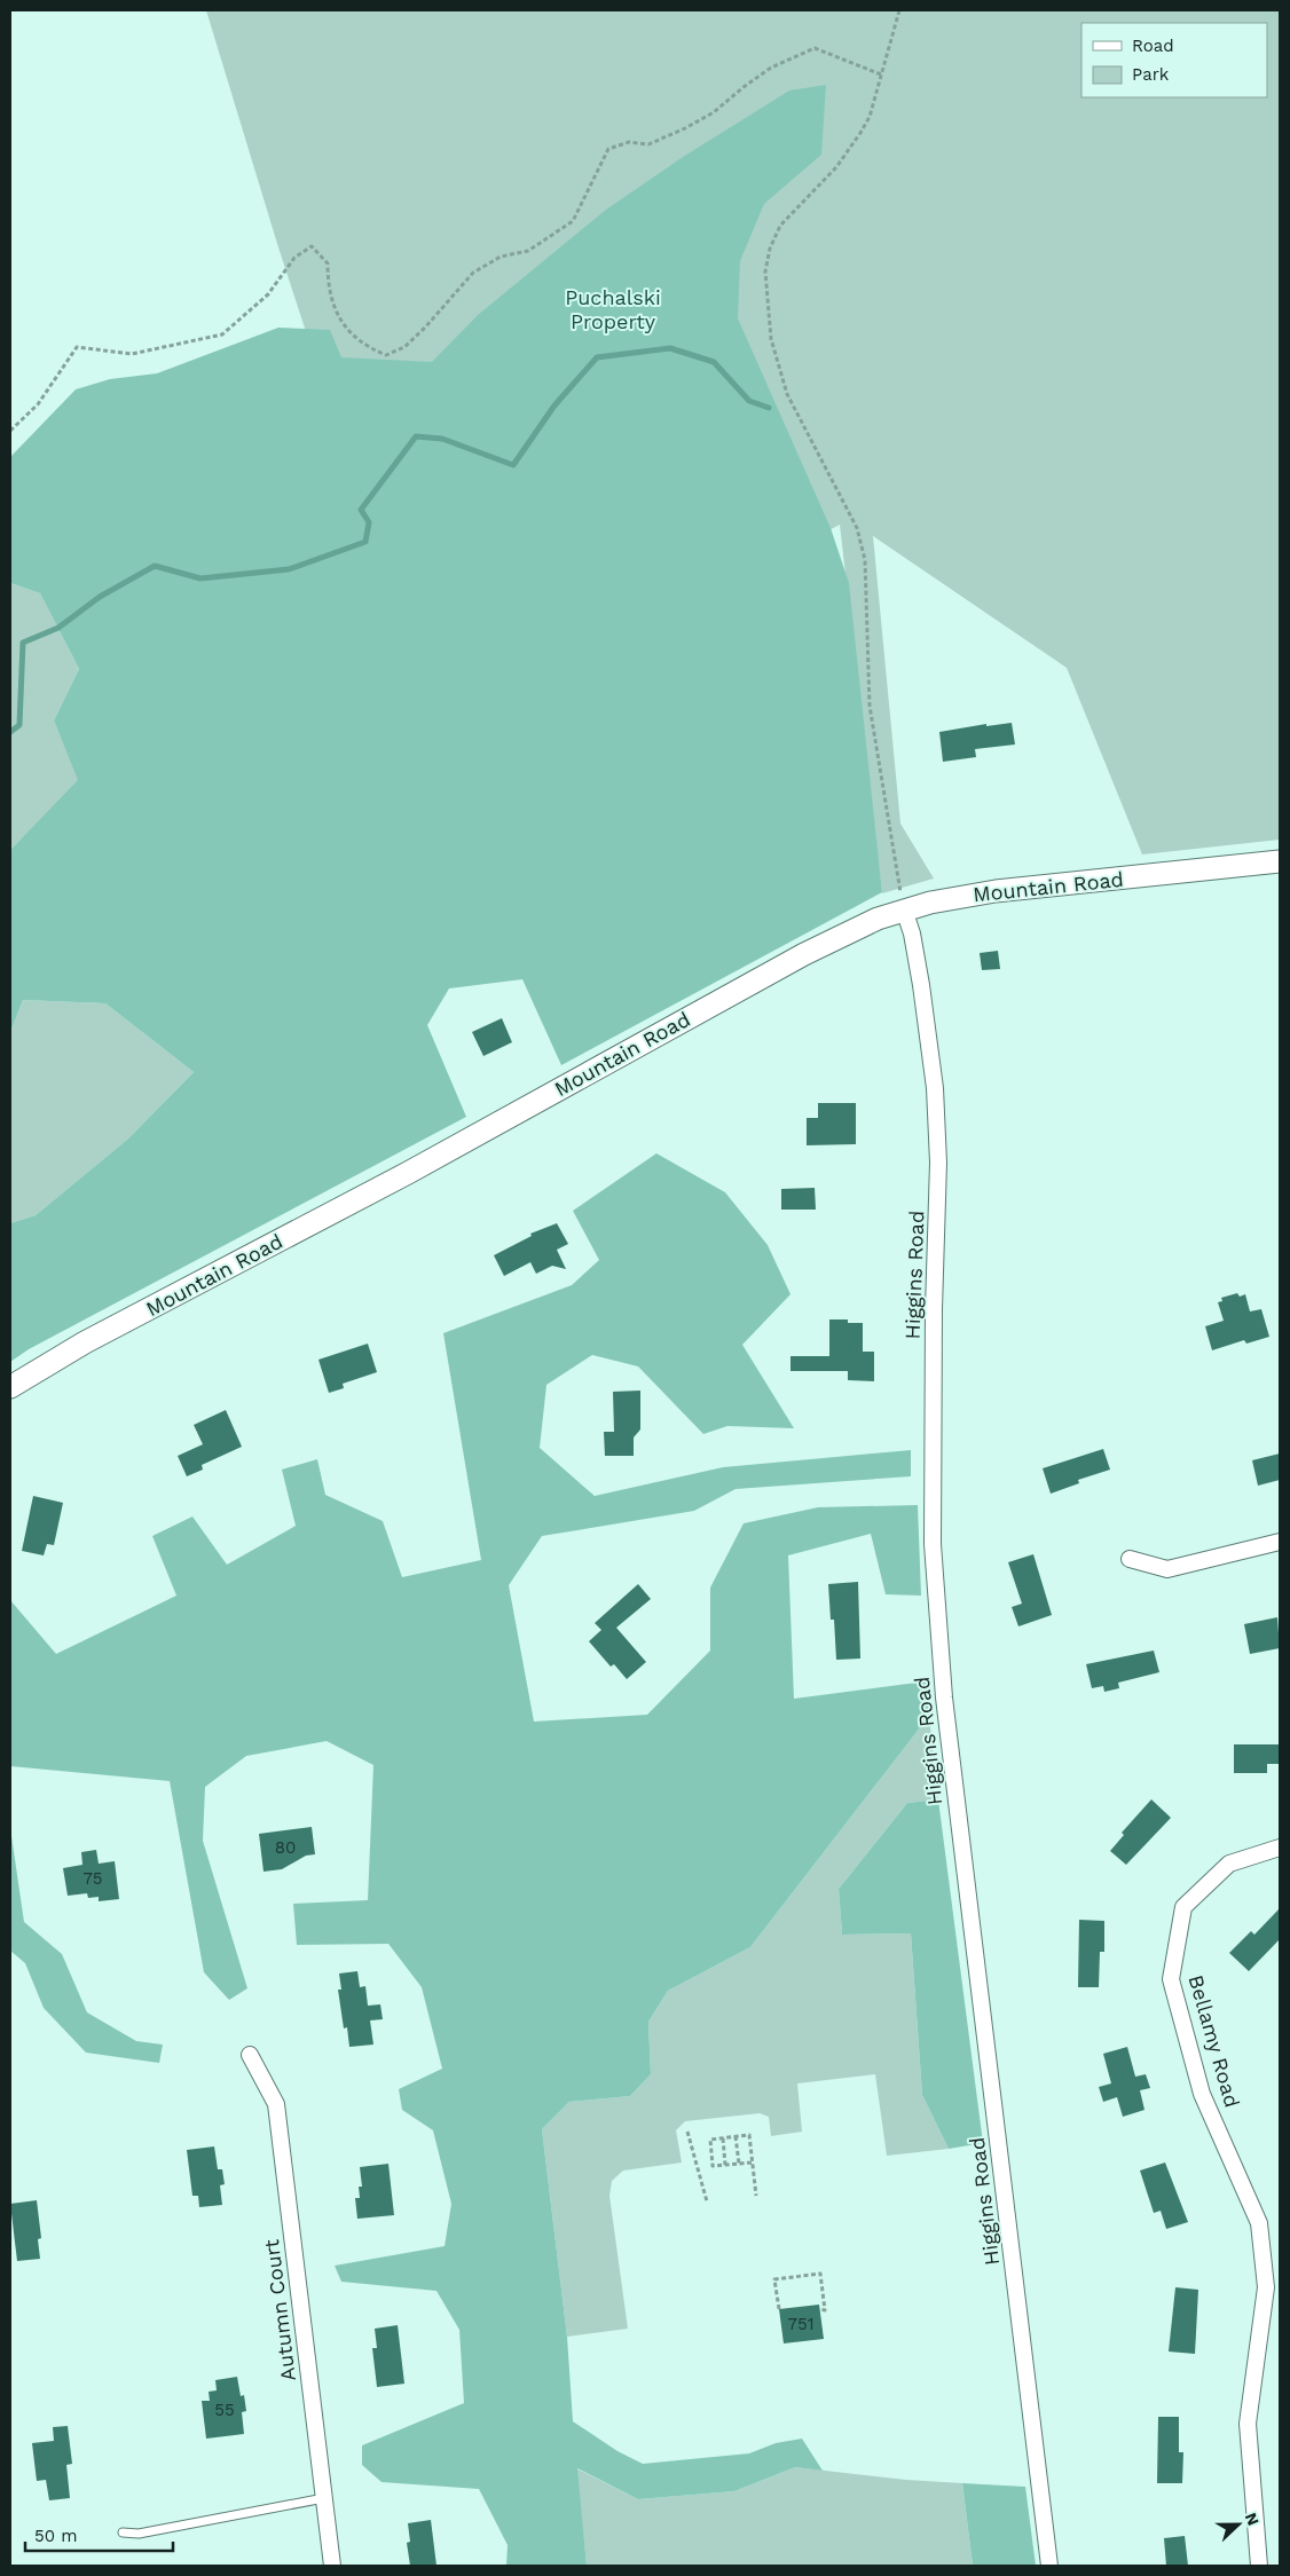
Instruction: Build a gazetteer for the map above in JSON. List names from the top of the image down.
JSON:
{
  "streets": {
    "main road": ["Mountain Road"],
    "street": ["Higgins Road", "Bellamy Road", "Autumn Court"]
  },
  "crossings": [
    ["Mountain Road", "Higgins Road"]
  ],
  "parks": ["Puchalski Property"],
  "house_numbers": [
    "80",
    "75",
    "751",
    "55"
  ],
  "legend": ["Road", "Park"],
  "scale_bar": "50 m",
  "north": "right"
}
